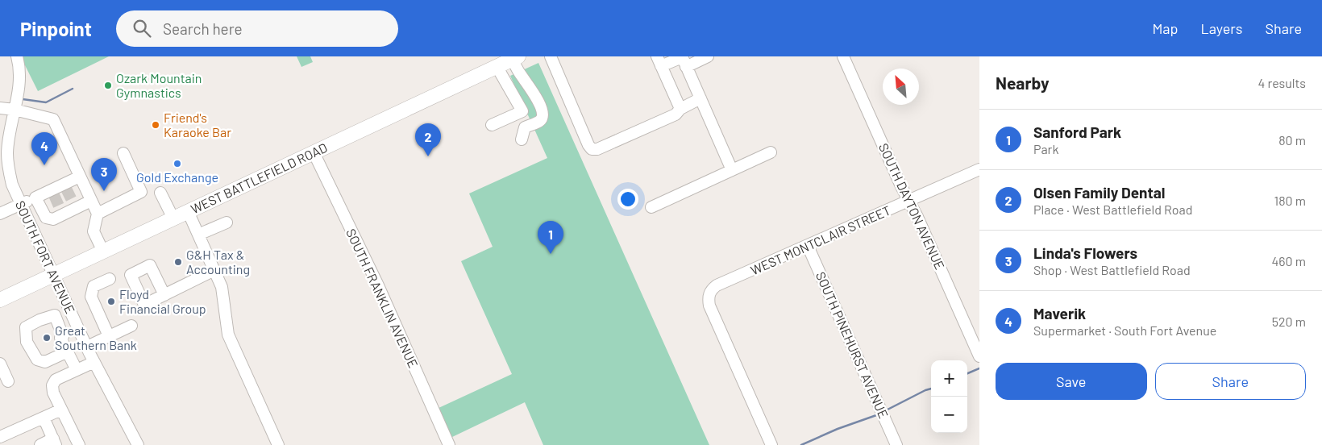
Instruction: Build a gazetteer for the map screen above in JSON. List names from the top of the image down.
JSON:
{
  "streets": {
    "main road": ["WEST BATTLEFIELD ROAD"],
    "street": [
      "SOUTH DAYTON AVENUE",
      "WEST MONTCLAIR STREET",
      "SOUTH FORT AVENUE",
      "SOUTH FRANKLIN AVENUE",
      "SOUTH PINEHURST AVENUE"
    ]
  },
  "crossings": [
    ["WEST BATTLEFIELD ROAD", "SOUTH FORT AVENUE"],
    ["WEST BATTLEFIELD ROAD", "SOUTH FRANKLIN AVENUE"],
    ["SOUTH DAYTON AVENUE", "WEST MONTCLAIR STREET"],
    ["WEST MONTCLAIR STREET", "SOUTH PINEHURST AVENUE"]
  ],
  "places": [
    "Ozark Mountain Gymnastics",
    "Friend's Karaoke Bar",
    "Gold Exchange",
    "G&H Tax & Accounting",
    "Floyd Financial Group",
    "Great Southern Bank"
  ],
  "north": "top left",
  "page": {
    "header": "Pinpoint",
    "search": "Search here",
    "nav": ["Map", "Layers", "Share"],
    "heading": ["Nearby", "4 results"],
    "list": [
      {
        "mark": "1",
        "name": "Sanford Park",
        "note": "Park",
        "value": "80 m"
      },
      {
        "mark": "2",
        "name": "Olsen Family Dental",
        "note": "Place · West Battlefield Road",
        "value": "180 m"
      },
      {
        "mark": "3",
        "name": "Linda's Flowers",
        "note": "Shop · West Battlefield Road",
        "value": "460 m"
      },
      {
        "mark": "4",
        "name": "Maverik",
        "note": "Supermarket · South Fort Avenue",
        "value": "520 m"
      }
    ],
    "pins": [
      "2",
      "4",
      "3",
      "1"
    ],
    "buttons": ["Save", "Share"],
    "map_buttons": ["+", "−"]
  }
}
